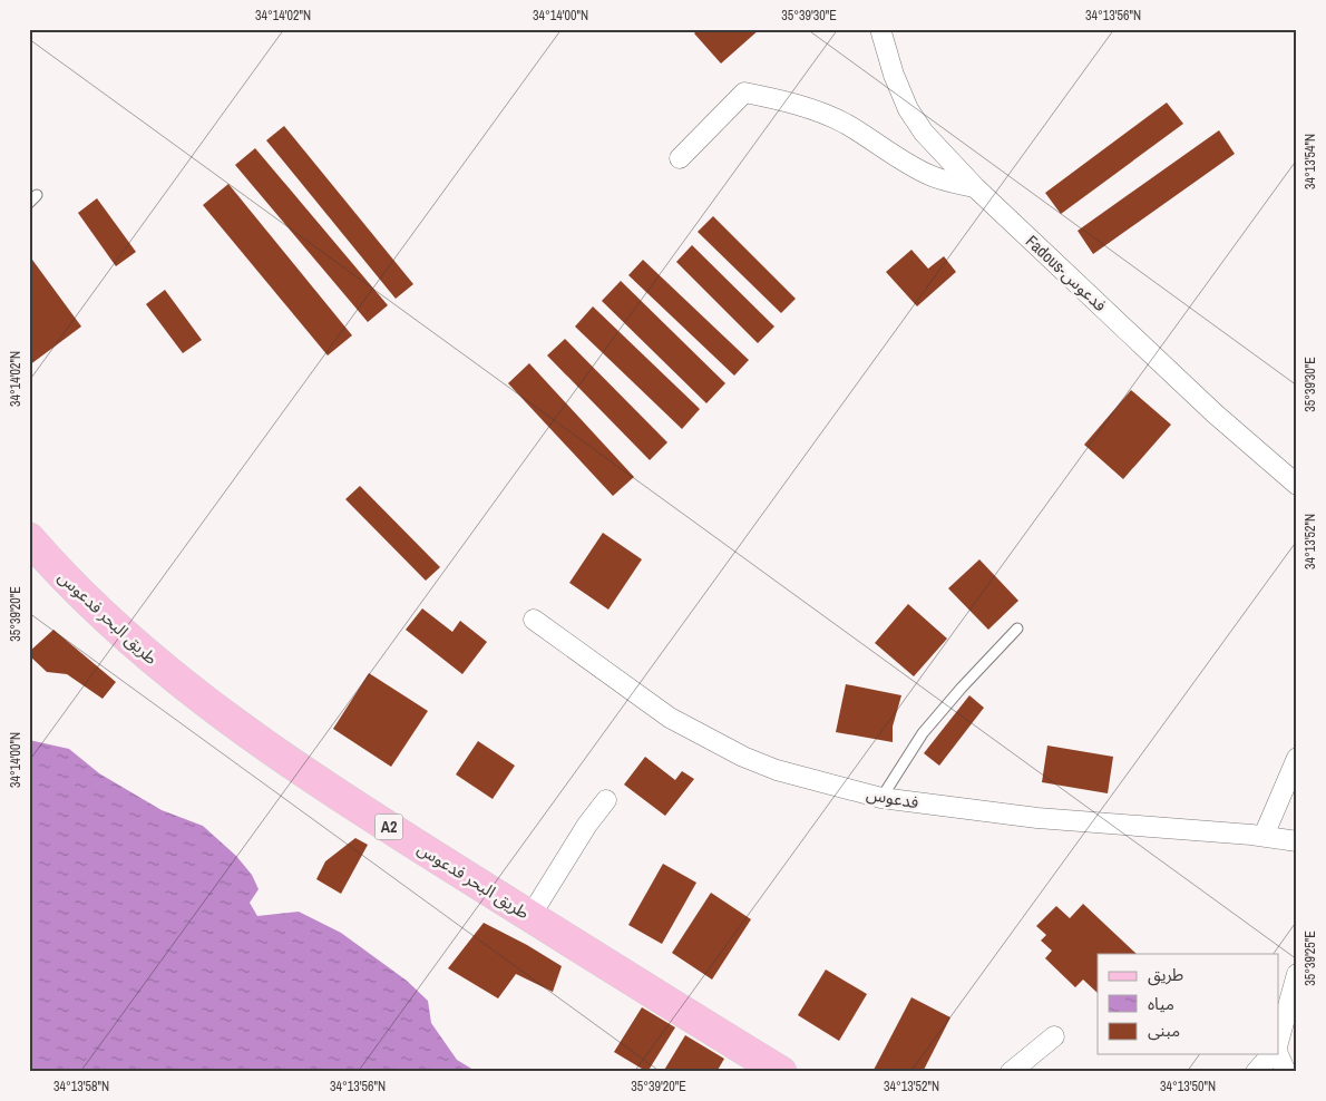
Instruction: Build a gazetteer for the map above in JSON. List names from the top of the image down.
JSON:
{
  "streets": {
    "main road": ["طريق البحر فدعوس", "A2"],
    "street": ["Fadous-فدعوس", "فدعوس"]
  },
  "legend": ["طريق", "مياه", "مبنى"],
  "coordinates": [
    "34°14'02\"N",
    "34°14'00\"N",
    "35°39'30\"E",
    "34°13'56\"N",
    "34°13'54\"N",
    "34°13'52\"N",
    "35°39'20\"E",
    "35°39'25\"E",
    "34°13'58\"N",
    "34°13'50\"N"
  ]
}
